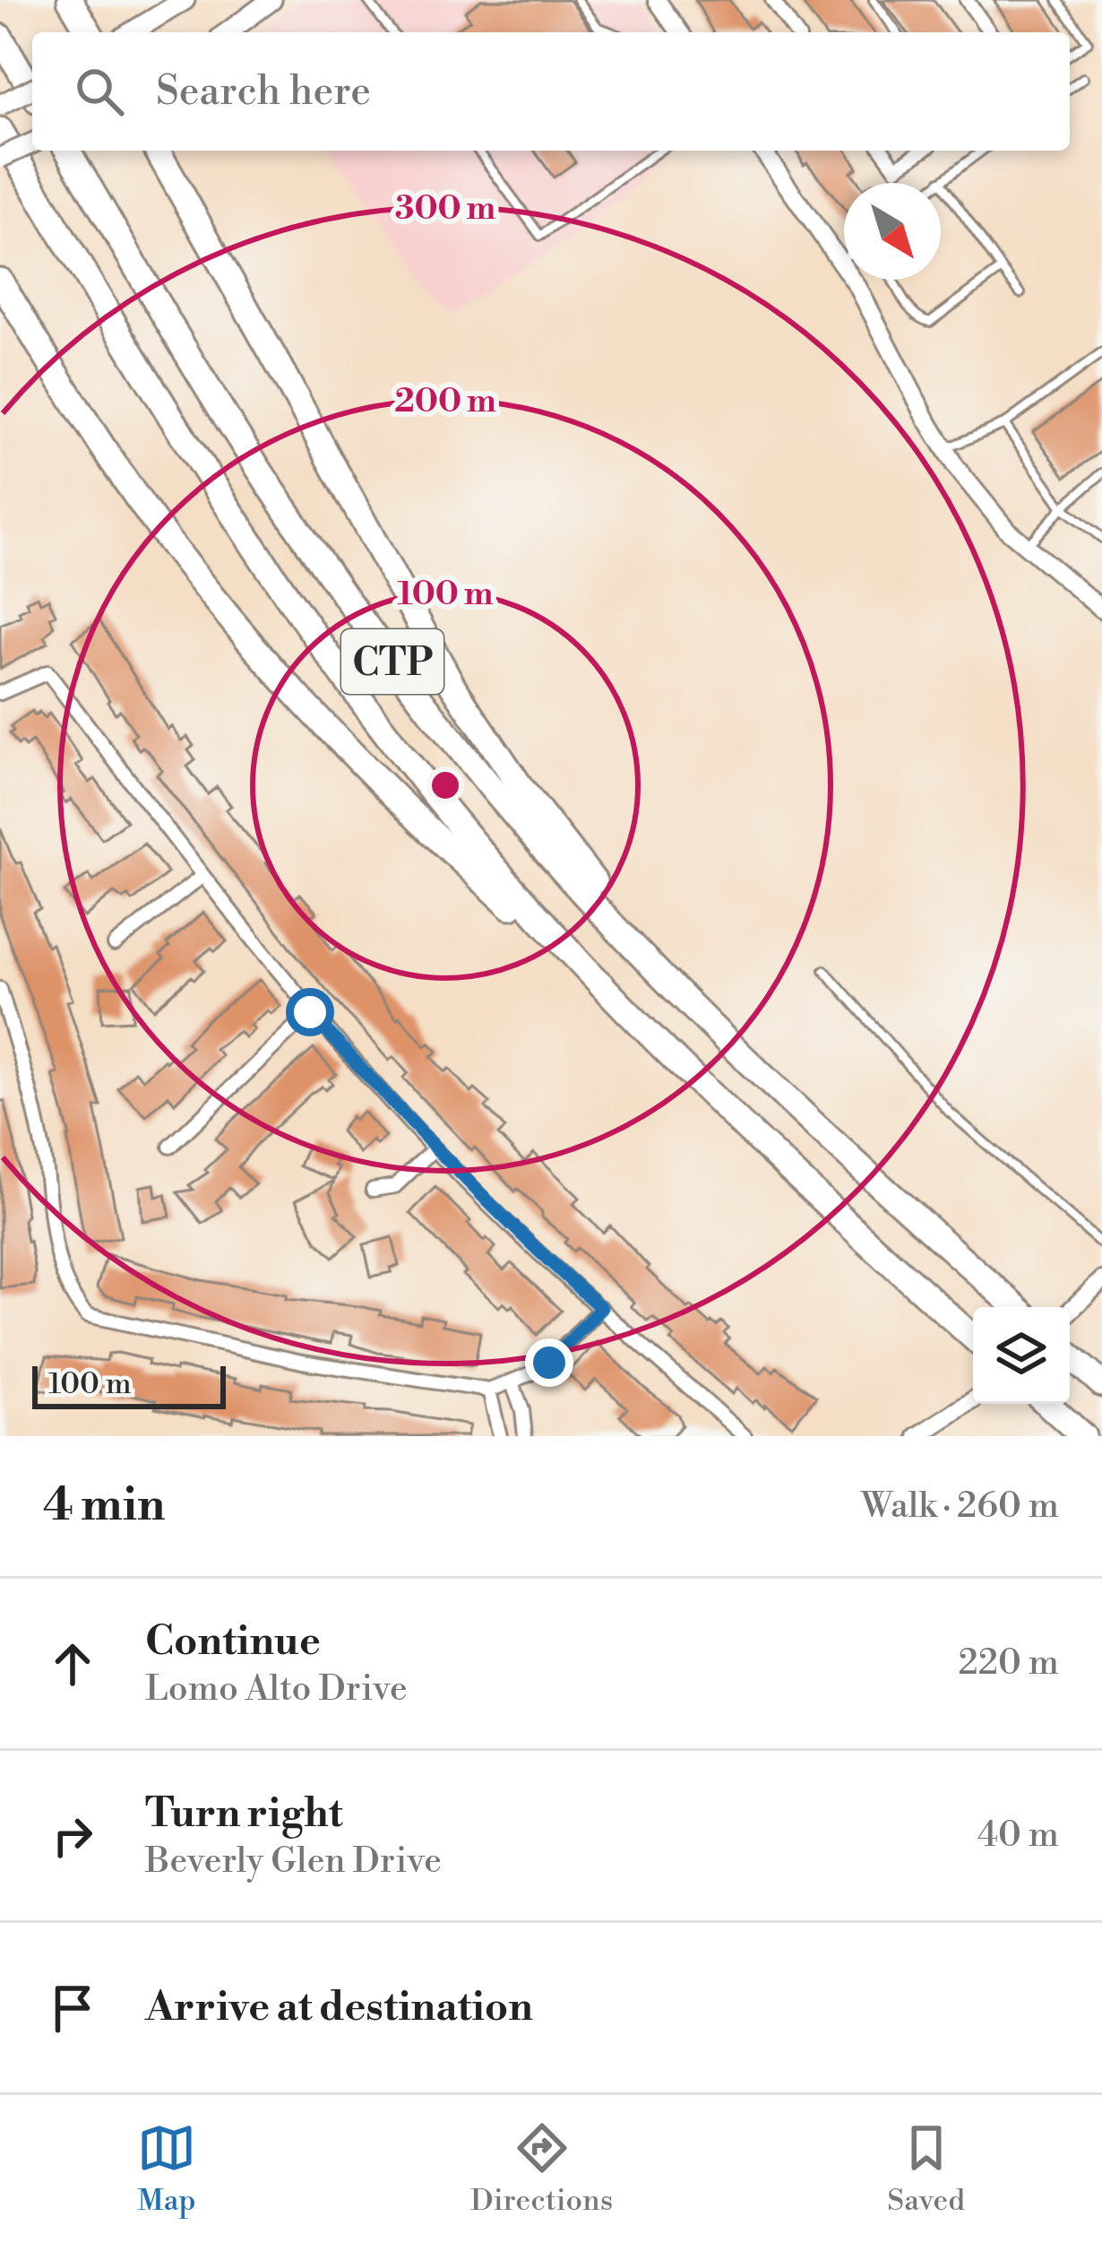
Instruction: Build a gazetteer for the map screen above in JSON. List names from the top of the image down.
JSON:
{
  "streets": {
    "highway": ["CTP"]
  },
  "scale_bar": "100 m",
  "north": "bottom right",
  "page": {
    "search": "Search here",
    "scale": "100 m",
    "heading": ["4 min", "Walk · 260 m"],
    "list": [
      ["Continue", "Lomo Alto Drive", "220 m"],
      ["Turn right", "Beverly Glen Drive", "40 m"],
      "Arrive at destination"
    ],
    "nav": ["Map", "Directions", "Saved"]
  },
  "rings": ["300 m", "200 m", "100 m"]
}
